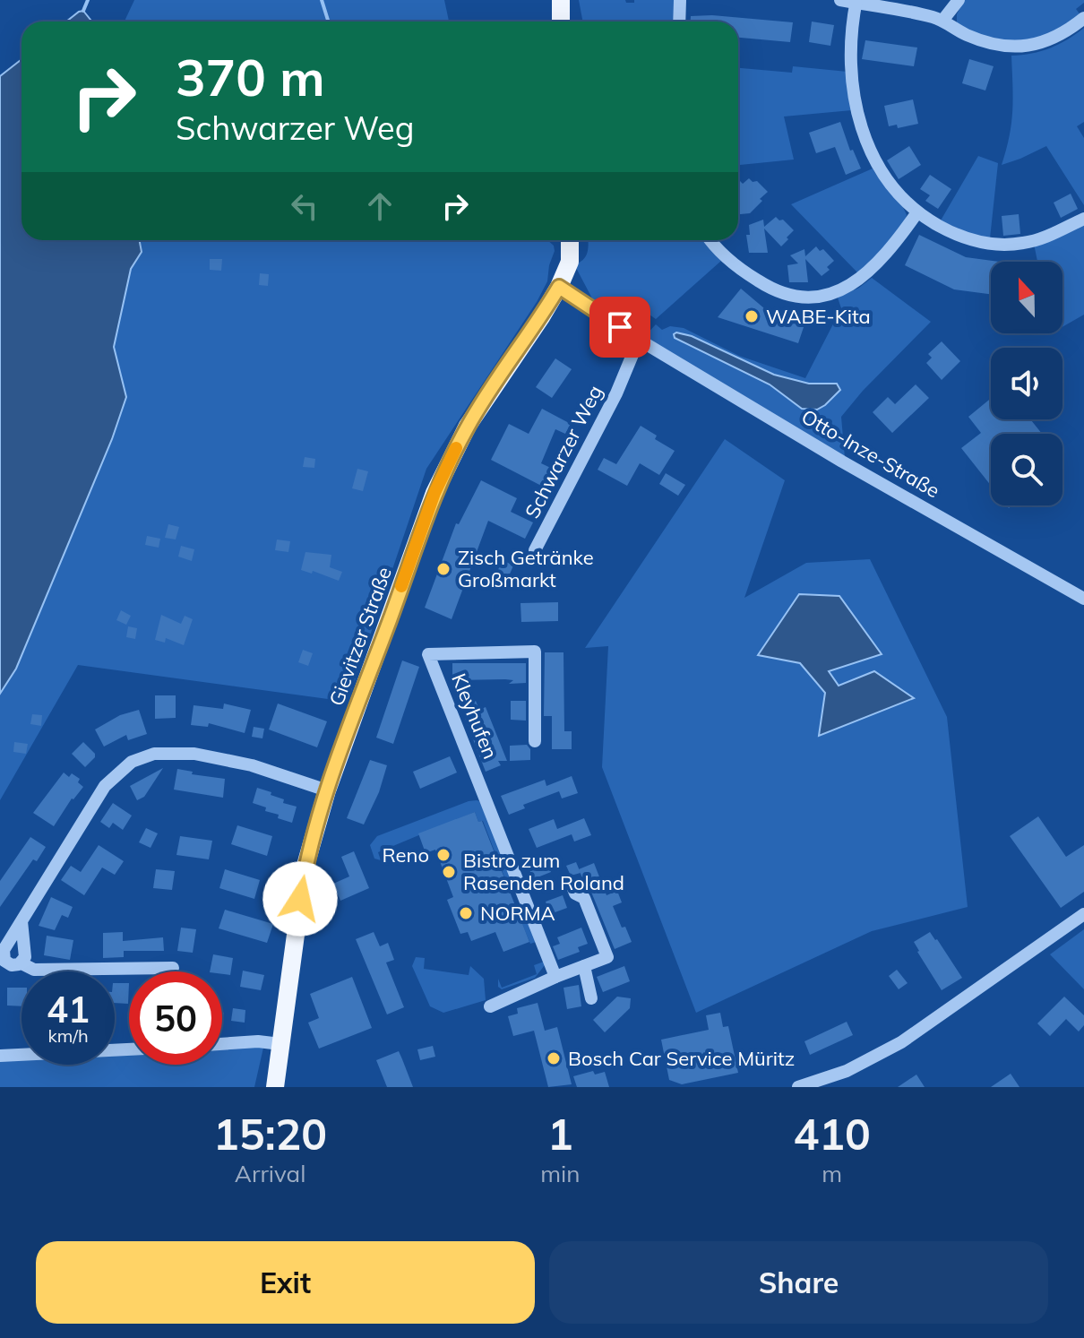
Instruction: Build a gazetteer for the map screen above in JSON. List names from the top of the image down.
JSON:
{
  "streets": {
    "main road": ["Gievitzer Straße"],
    "street": ["Schwarzer Weg", "Otto-Inze-Straße", "Kleyhufen"]
  },
  "crossings": [
    ["Schwarzer Weg", "Otto-Inze-Straße"]
  ],
  "places": [
    "WABE-Kita",
    "Zisch Getränke Großmarkt",
    "Reno",
    "Bistro zum Rasenden Roland",
    "NORMA",
    "Bosch Car Service Müritz"
  ],
  "north": "top",
  "page": {
    "turn": ["370 m", "Schwarzer Weg"],
    "speed": "41 km/h",
    "limit": "50",
    "eta": [
      "15:20",
      "Arrival",
      "1",
      "min",
      "410",
      "m"
    ],
    "buttons": ["Exit", "Share"]
  }
}
